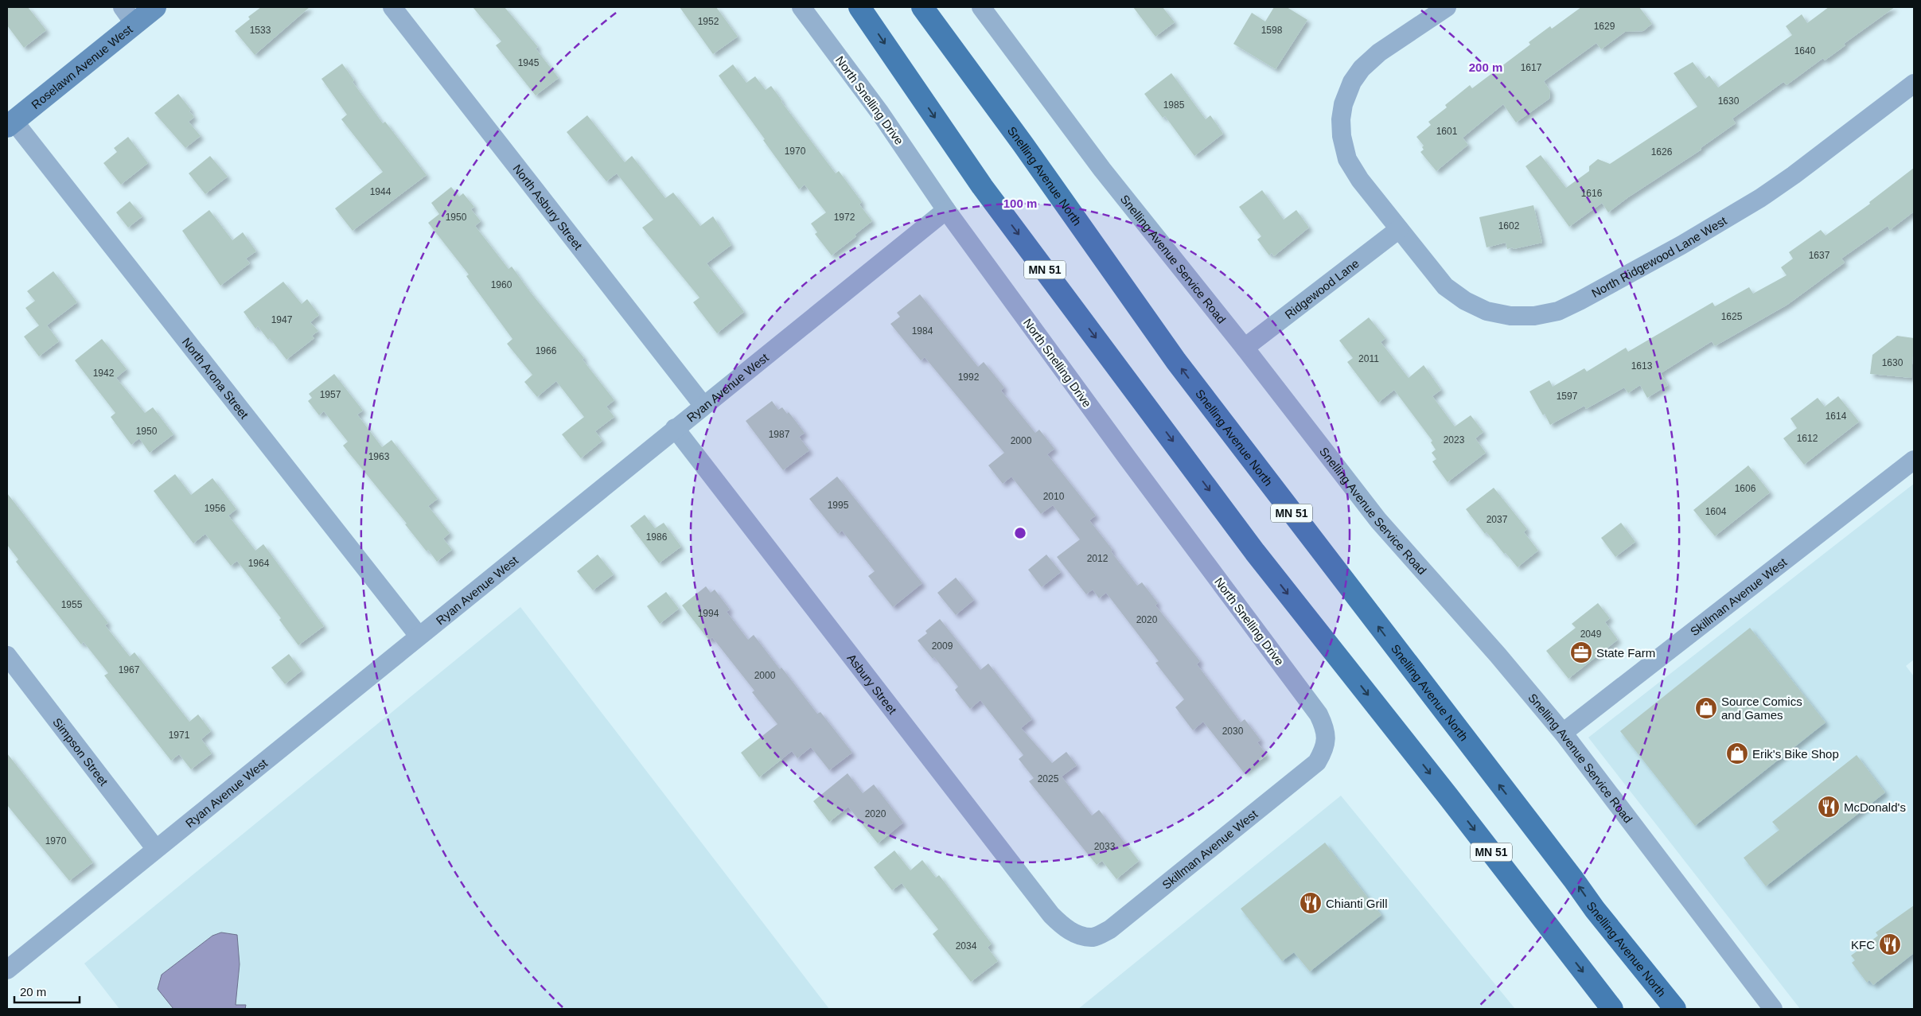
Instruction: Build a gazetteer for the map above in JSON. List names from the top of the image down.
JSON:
{
  "streets": {
    "main road": ["Snelling Avenue North", "MN 51"],
    "street": [
      "Roselawn Avenue West",
      "North Snelling Drive",
      "North Asbury Street",
      "North Ridgewood Lane West",
      "Snelling Avenue Service Road",
      "Ridgewood Lane",
      "North Arona Street",
      "Ryan Avenue West",
      "Skillman Avenue West",
      "Asbury Street",
      "Simpson Street"
    ]
  },
  "crossings": [
    ["Roselawn Avenue West", "North Arona Street"],
    ["North Snelling Drive", "Ryan Avenue West"],
    ["North Snelling Drive", "Skillman Avenue West"],
    ["North Asbury Street", "Ryan Avenue West"],
    ["North Ridgewood Lane West", "Ridgewood Lane"],
    ["Snelling Avenue Service Road", "Ridgewood Lane"],
    ["Snelling Avenue Service Road", "Skillman Avenue West"],
    ["North Arona Street", "Ryan Avenue West"],
    ["Ryan Avenue West", "Asbury Street"],
    ["Ryan Avenue West", "Simpson Street"],
    ["Skillman Avenue West", "Asbury Street"]
  ],
  "places": {
    "office": ["State Farm"],
    "shop": ["Source Comics and Games", "Erik's Bike Shop"],
    "restaurant": ["McDonald's", "Chianti Grill", "KFC"]
  },
  "house_numbers": [
    "1952",
    "1629",
    "1533",
    "1598",
    "1640",
    "1945",
    "1617",
    "1630",
    "1985",
    "1601",
    "1970",
    "1626",
    "1944",
    "1616",
    "1950",
    "1972",
    "1602",
    "1637",
    "1960",
    "1625",
    "1947",
    "1984",
    "1966",
    "2011",
    "1630",
    "1613",
    "1942",
    "1992",
    "1957",
    "1597",
    "1614",
    "1950",
    "1987",
    "1612",
    "2023",
    "2000",
    "1963",
    "1606",
    "2010",
    "1995",
    "1956",
    "1604",
    "2037",
    "1986",
    "2012",
    "1964",
    "1955",
    "1994",
    "2020",
    "2049",
    "2009",
    "1967",
    "2000",
    "2030",
    "1971",
    "2025",
    "2020",
    "1970",
    "2033",
    "2034"
  ],
  "scale_bar": "20 m",
  "rings": ["200 m", "100 m"]
}
